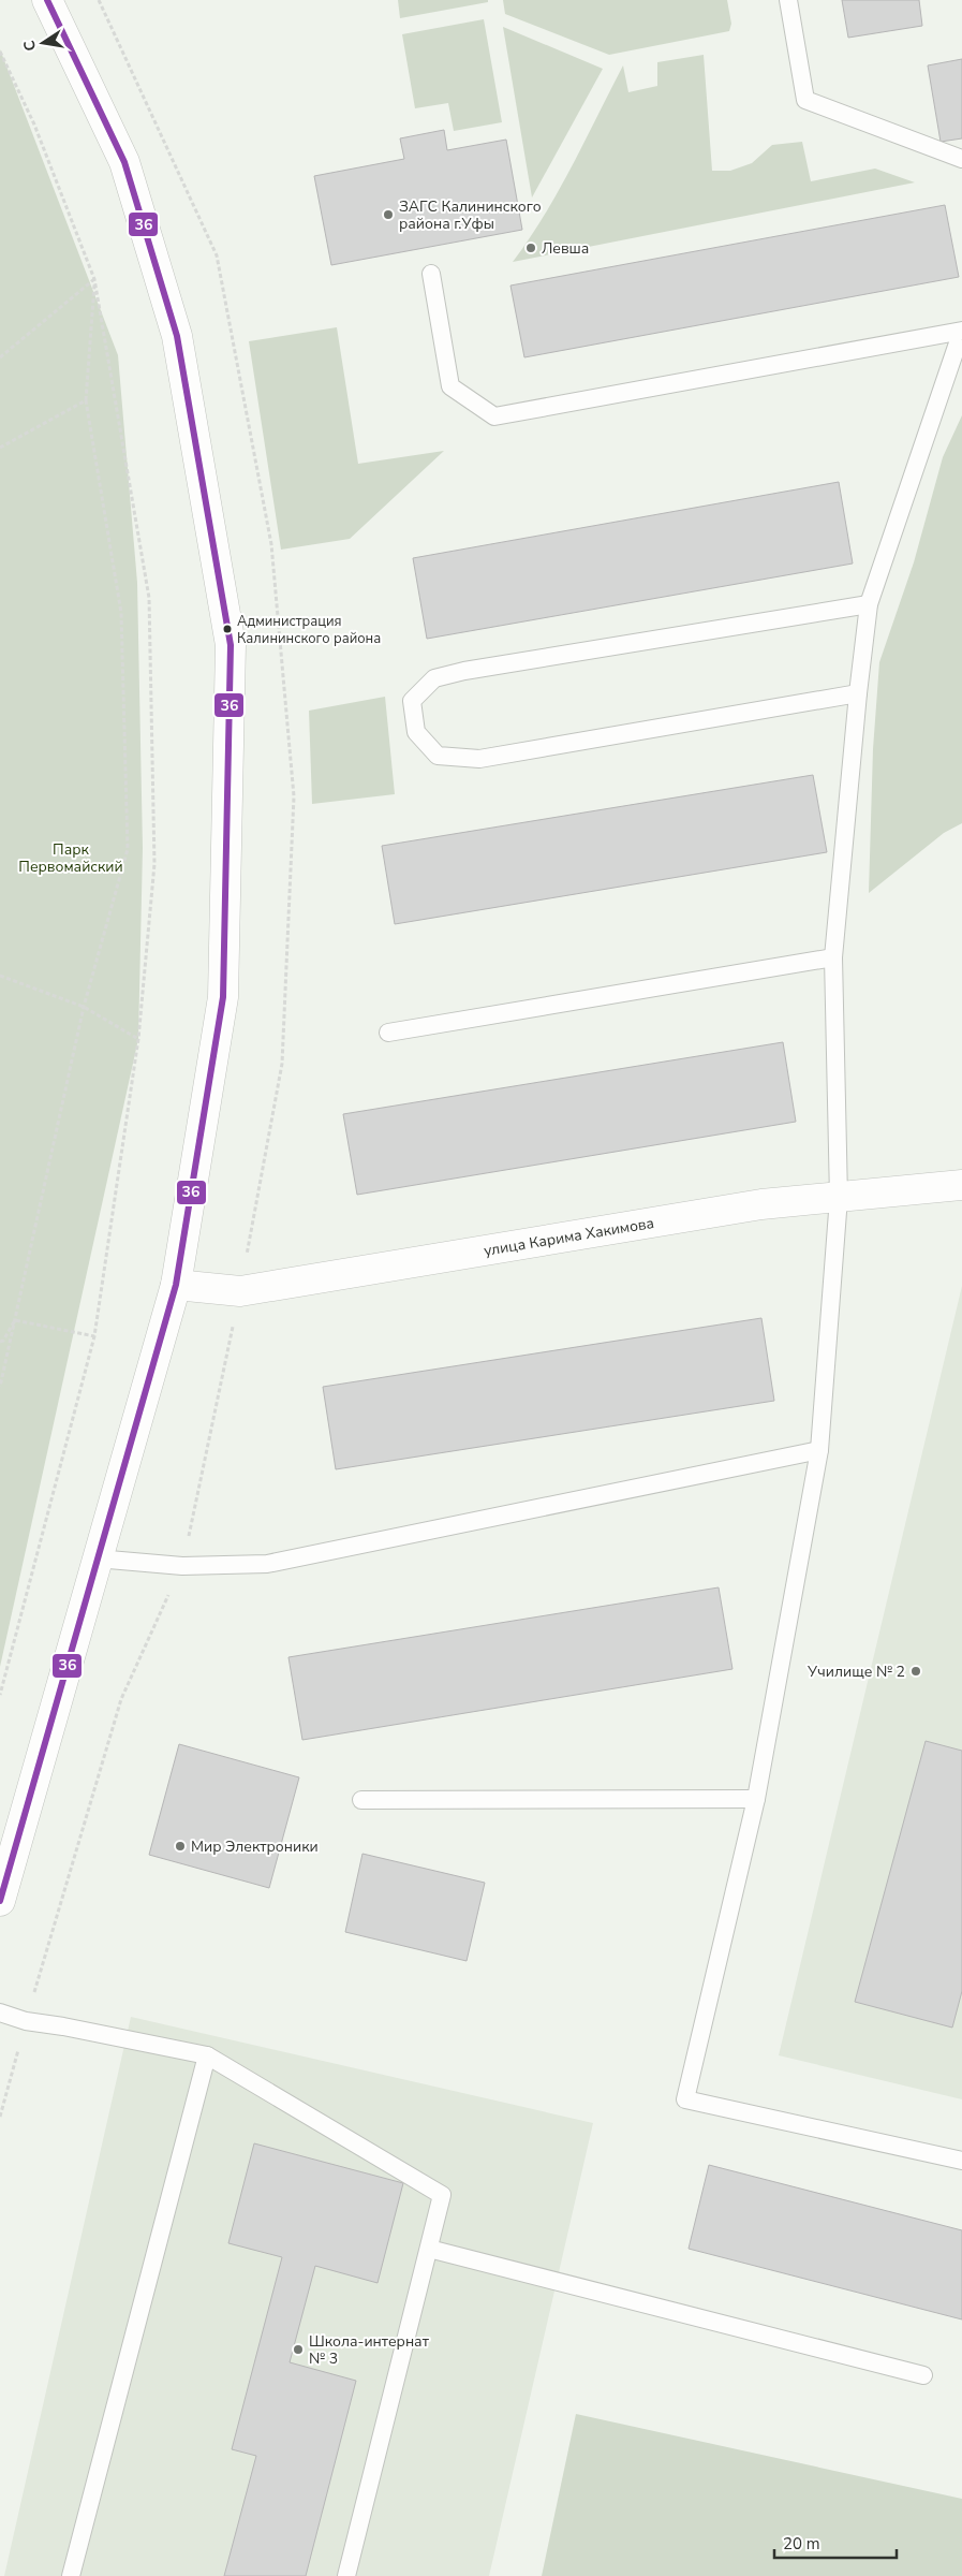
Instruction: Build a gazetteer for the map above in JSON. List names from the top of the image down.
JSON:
{
  "streets": {
    "main road": ["улица Карима Хакимова"]
  },
  "parks": ["Парк Первомайский"],
  "places": [
    "ЗАГС Калининского района г.Уфы",
    "Левша",
    "Администрация Калининского района",
    "Училище № 2",
    "Мир Электроники",
    "Школа-интернат № 3"
  ],
  "lines": ["transit line 36"],
  "scale_bar": "20 m",
  "north": "left"
}
